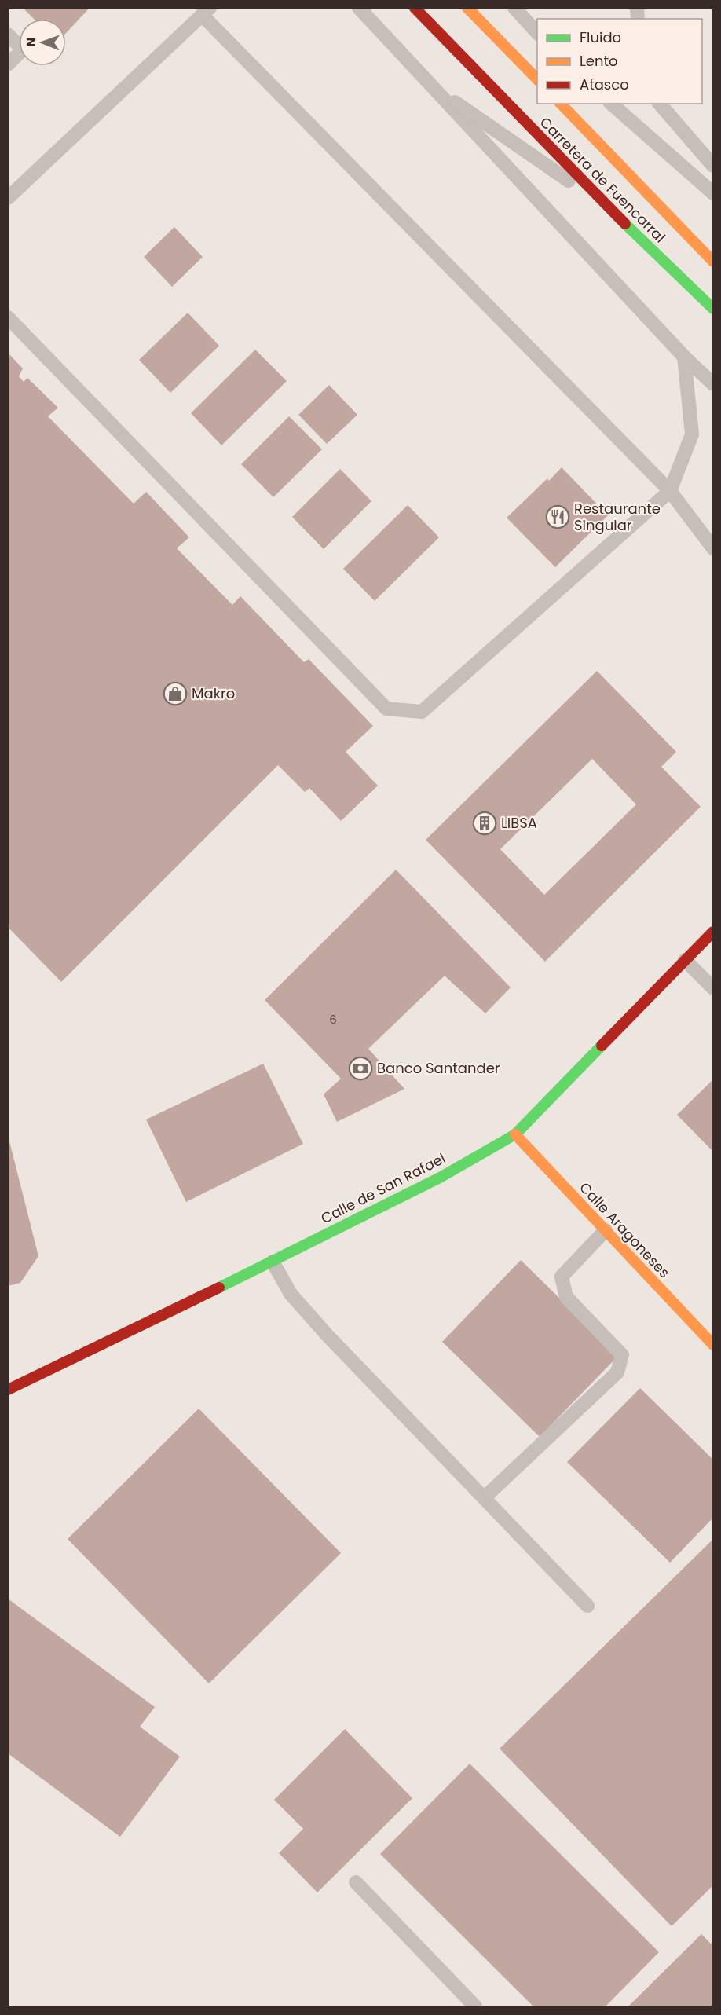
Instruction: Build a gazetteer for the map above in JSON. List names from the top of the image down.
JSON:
{
  "streets": {
    "main road": ["Carretera de Fuencarral", "Calle de San Rafael", "Calle Aragoneses"]
  },
  "crossings": [
    ["Calle de San Rafael", "Calle Aragoneses"]
  ],
  "places": {
    "restaurant": ["Restaurante Singular"],
    "shop": ["Makro"],
    "building": ["LIBSA"],
    "bank": ["Banco Santander"]
  },
  "house_numbers": ["6"],
  "legend": ["Fluido", "Lento", "Atasco"],
  "north": "left"
}
